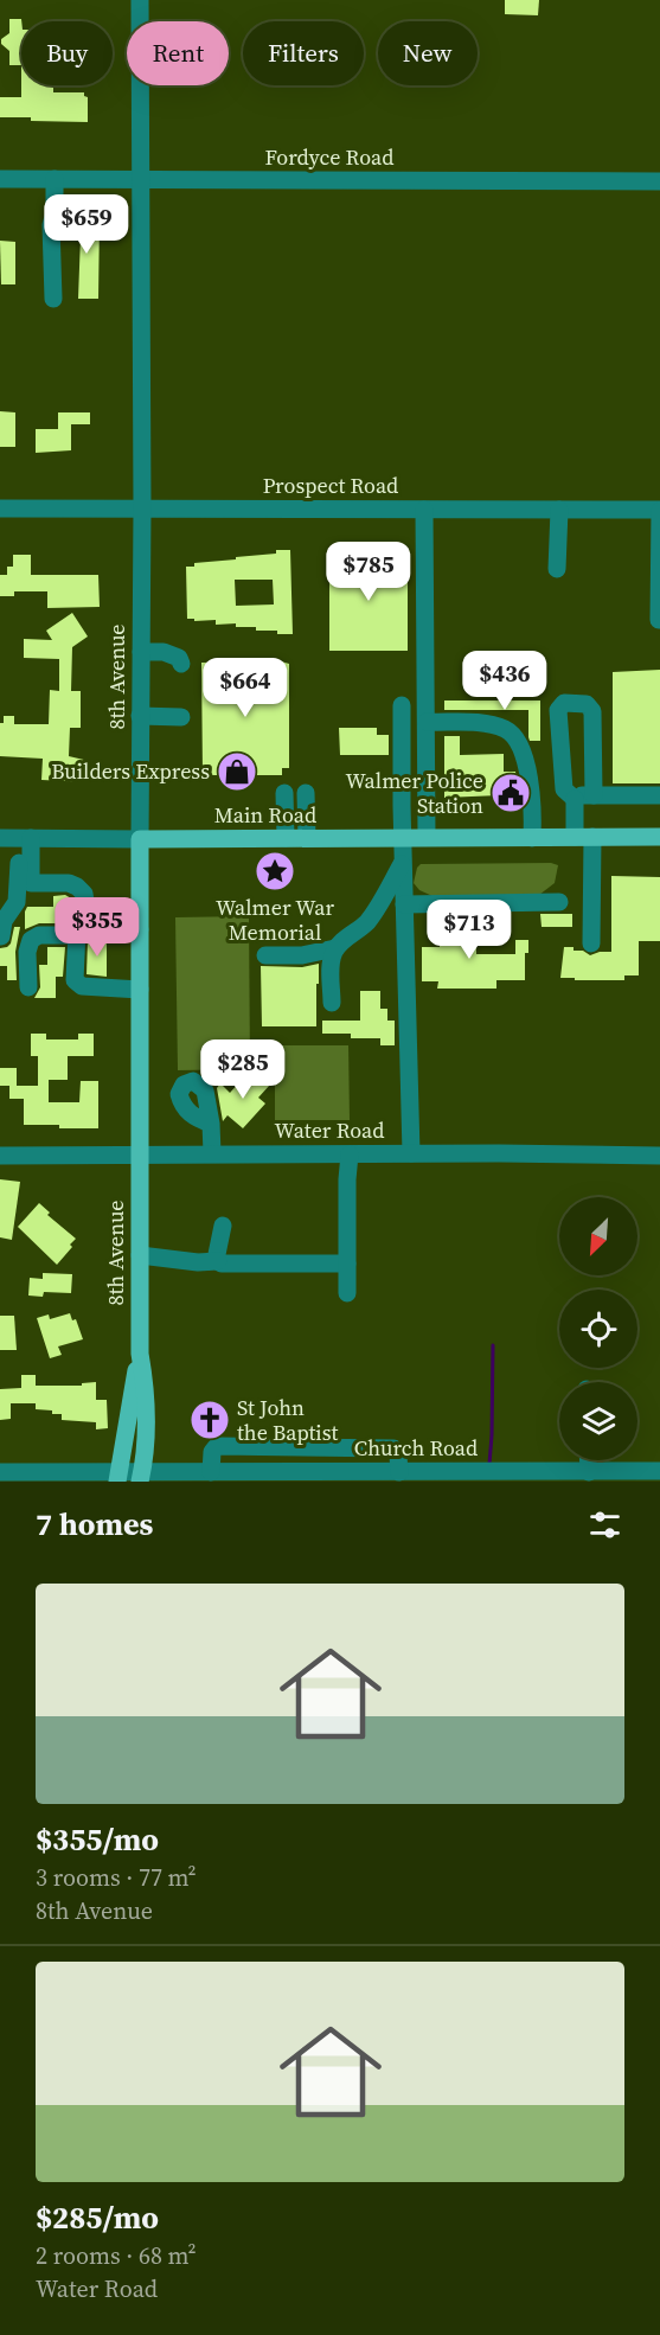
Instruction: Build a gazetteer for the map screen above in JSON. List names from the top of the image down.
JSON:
{
  "streets": {
    "main road": ["8th Avenue", "Main Road"],
    "street": [
      "Fordyce Road",
      "Prospect Road",
      "Water Road",
      "Church Road"
    ]
  },
  "crossings": [
    ["Fordyce Road", "8th Avenue"],
    ["Prospect Road", "8th Avenue"],
    ["8th Avenue", "Main Road"],
    ["8th Avenue", "Water Road"],
    ["8th Avenue", "Church Road"]
  ],
  "places": {
    "shop": ["Builders Express"],
    "public building": ["Walmer Police Station"],
    "place": ["Walmer War Memorial"],
    "church": ["St John the Baptist"]
  },
  "north": "bottom left",
  "page": {
    "chip": [
      "Buy",
      "Rent",
      "Filters",
      "New"
    ],
    "price": [
      "$659",
      "$785",
      "$436",
      "$664",
      "$355",
      "$713",
      "$285"
    ],
    "heading": "7 homes",
    "list": [
      {
        "name": "$355/mo",
        "note": "3 rooms · 77 m² · 8th Avenue"
      },
      {
        "name": "$285/mo",
        "note": "2 rooms · 68 m² · Water Road"
      }
    ]
  }
}
